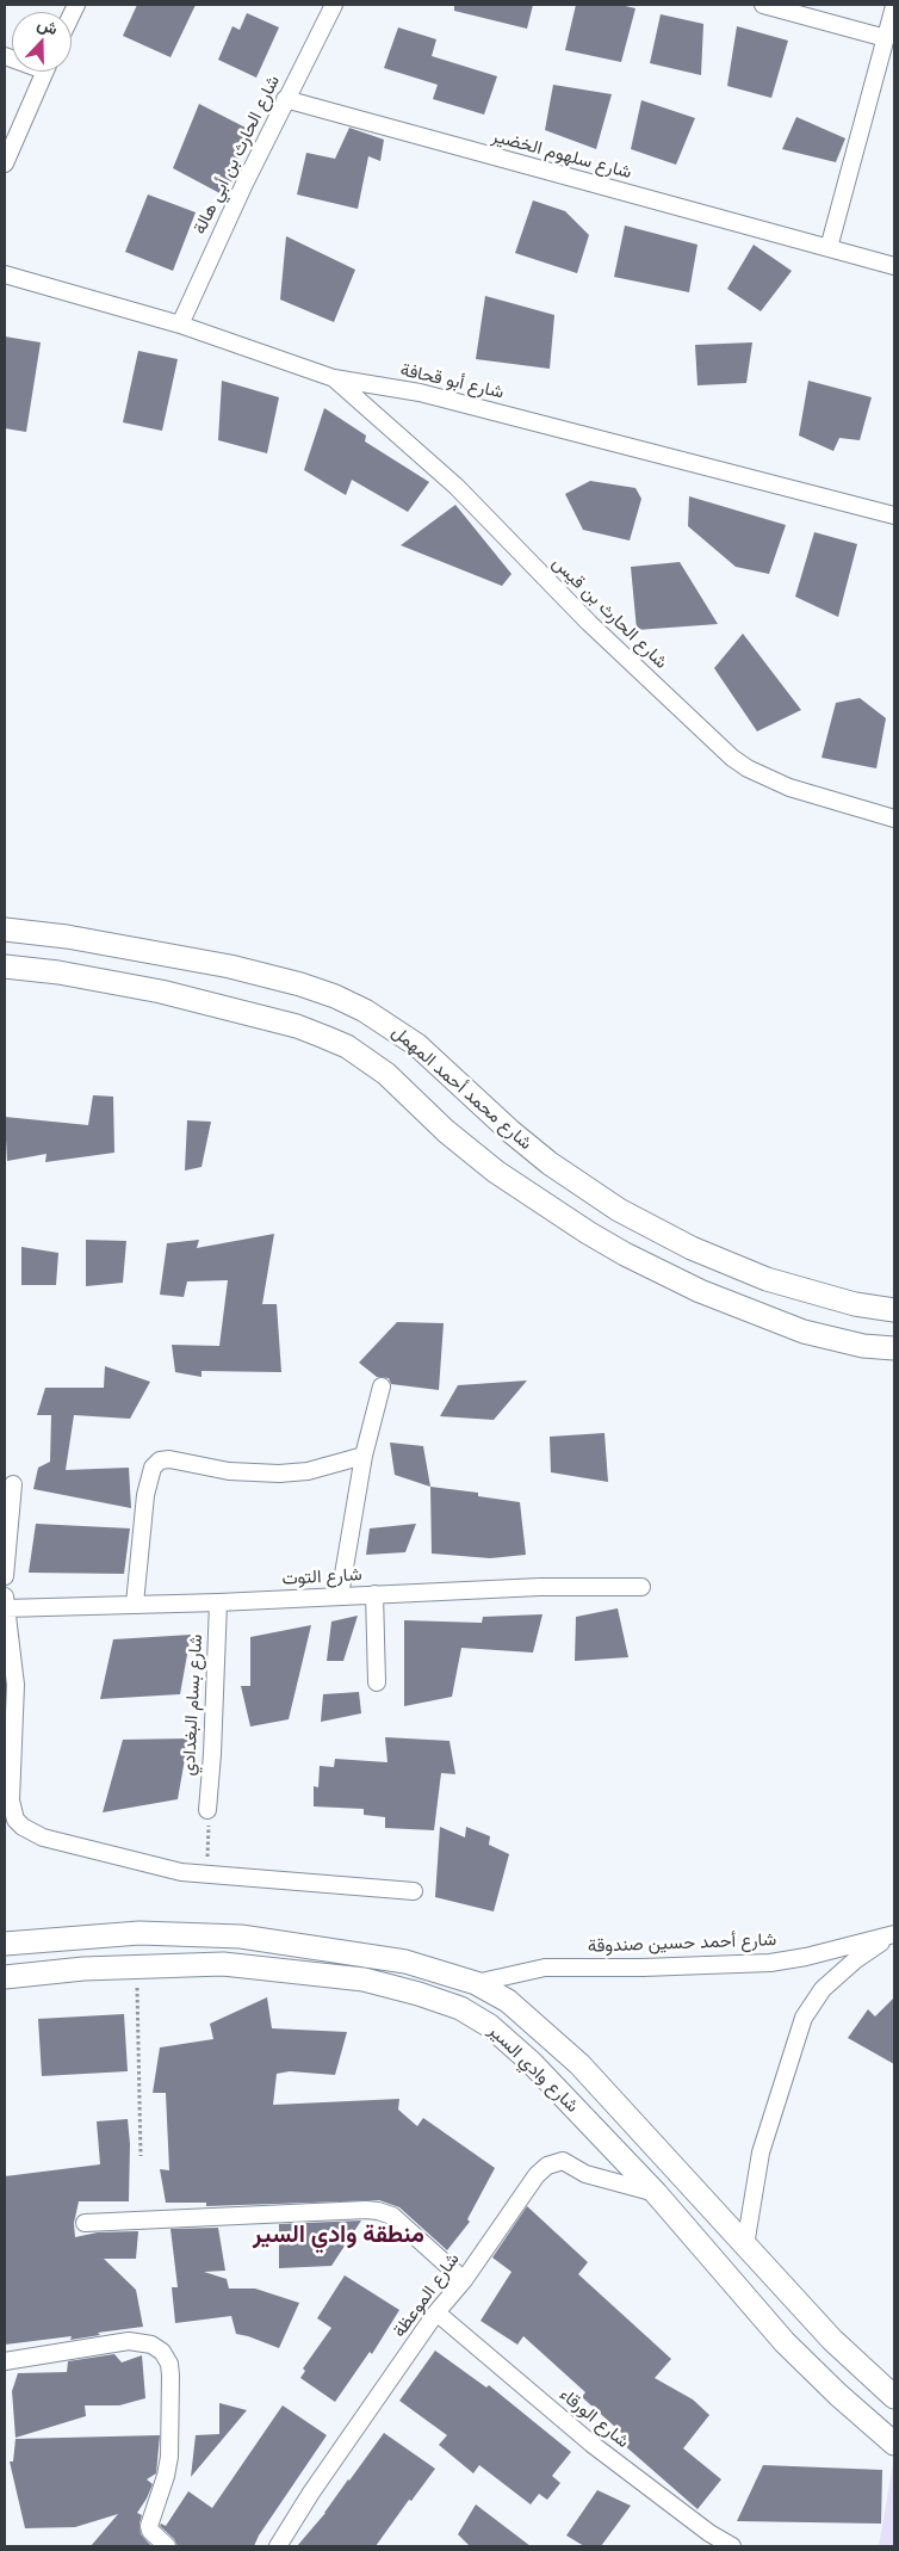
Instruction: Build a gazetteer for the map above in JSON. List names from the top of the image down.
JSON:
{
  "streets": {
    "main road": ["شارع محمد أحمد المهمل", "شارع وادي السير"],
    "street": [
      "شارع الحارث بن أبي هالة",
      "شارع سلهوم الخضير",
      "شارع أبو قحافة",
      "شارع الحارث بن قيس",
      "شارع التوت",
      "شارع بسام البغدادي",
      "شارع أحمد حسين صندوقة",
      "شارع الموعظة",
      "شارع الورقاء"
    ]
  },
  "crossings": [
    ["شارع الحارث بن أبي هالة", "شارع سلهوم الخضير"],
    ["شارع الحارث بن أبي هالة", "شارع أبو قحافة"],
    ["شارع أبو قحافة", "شارع الحارث بن قيس"],
    ["شارع التوت", "شارع بسام البغدادي"],
    ["شارع أحمد حسين صندوقة", "شارع وادي السير"],
    ["شارع وادي السير", "شارع الموعظة"],
    ["شارع الموعظة", "شارع الورقاء"]
  ],
  "districts": ["منطقة وادي السير"],
  "north": "top"
}
